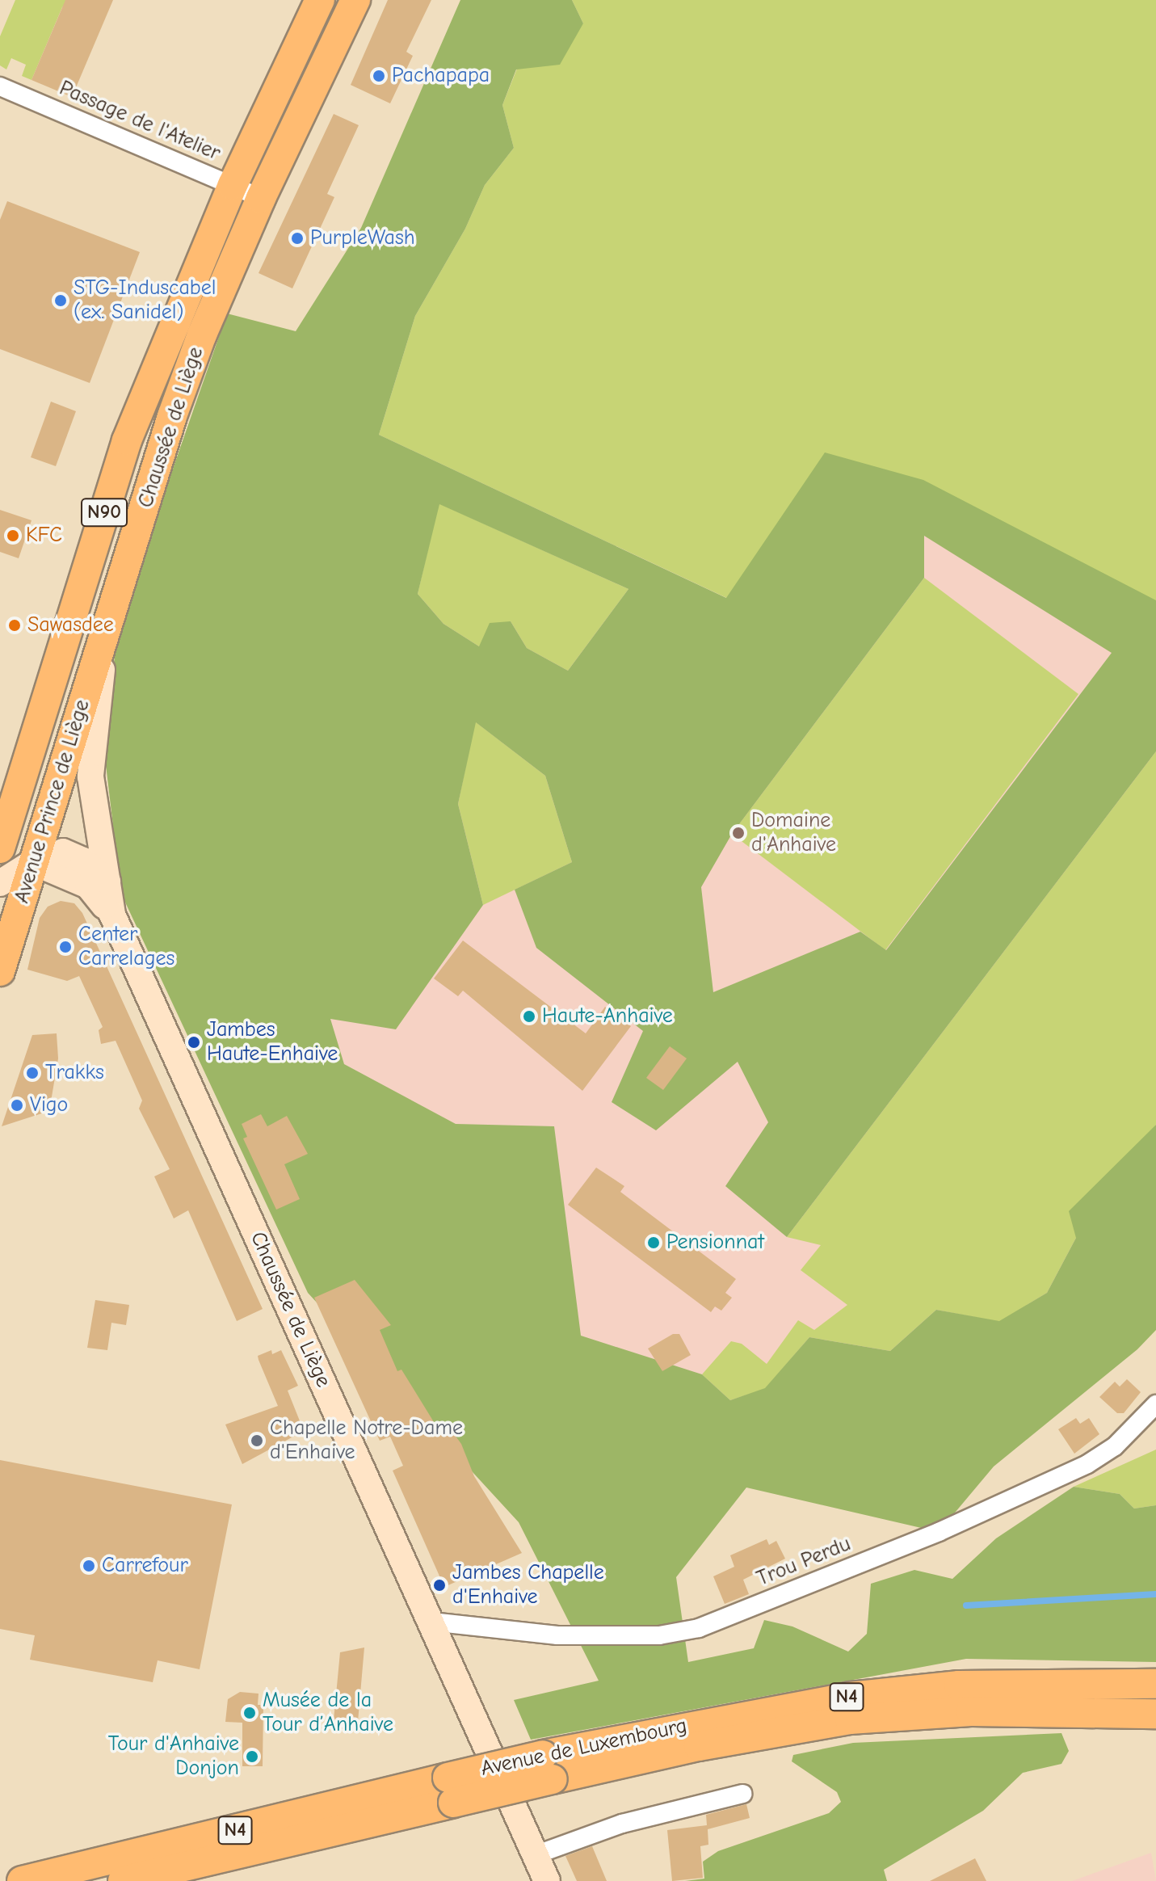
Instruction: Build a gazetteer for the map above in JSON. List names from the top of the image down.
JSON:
{
  "streets": {
    "main road": [
      "Chaussée de Liège",
      "N90",
      "Avenue Prince de Liège",
      "N4",
      "Avenue de Luxembourg"
    ],
    "street": ["Passage de l'Atelier", "Trou Perdu"]
  },
  "crossings": [
    ["Passage de l'Atelier", "Chaussée de Liège"],
    ["Chaussée de Liège", "Avenue Prince de Liège"],
    ["Chaussée de Liège", "Trou Perdu"]
  ],
  "places": [
    "Pachapapa",
    "PurpleWash",
    "STG-Induscabel (ex. Sanidel)",
    "KFC",
    "Sawasdee",
    "Domaine d'Anhaive",
    "Center Carrelages",
    "Haute-Anhaive",
    "Jambes Haute-Enhaive",
    "Trakks",
    "Vigo",
    "Pensionnat",
    "Chapelle Notre-Dame d'Enhaive",
    "Carrefour",
    "Jambes Chapelle d'Enhaive",
    "Musée de la Tour d’Anhaive",
    "Tour d'Anhaive Donjon"
  ]
}
